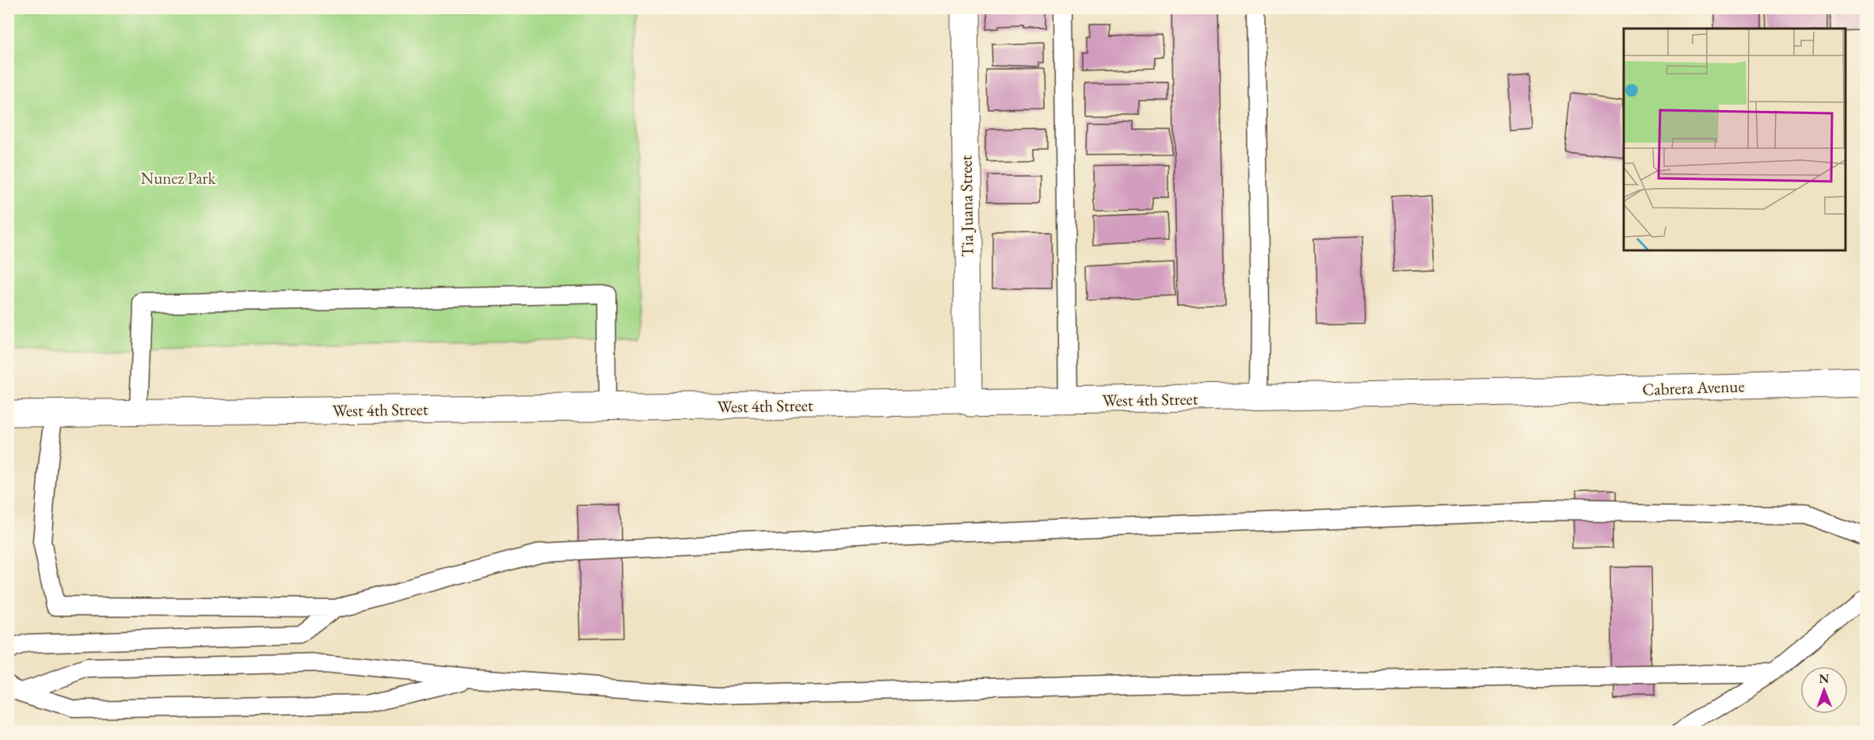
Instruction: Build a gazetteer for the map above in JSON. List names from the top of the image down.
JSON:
{
  "streets": {
    "street": ["Tia Juana Street", "Cabrera Avenue", "West 4th Street"]
  },
  "crossings": [
    ["Tia Juana Street", "West 4th Street"],
    ["Cabrera Avenue", "West 4th Street"]
  ],
  "parks": ["Nunez Park"],
  "north": "top"
}
